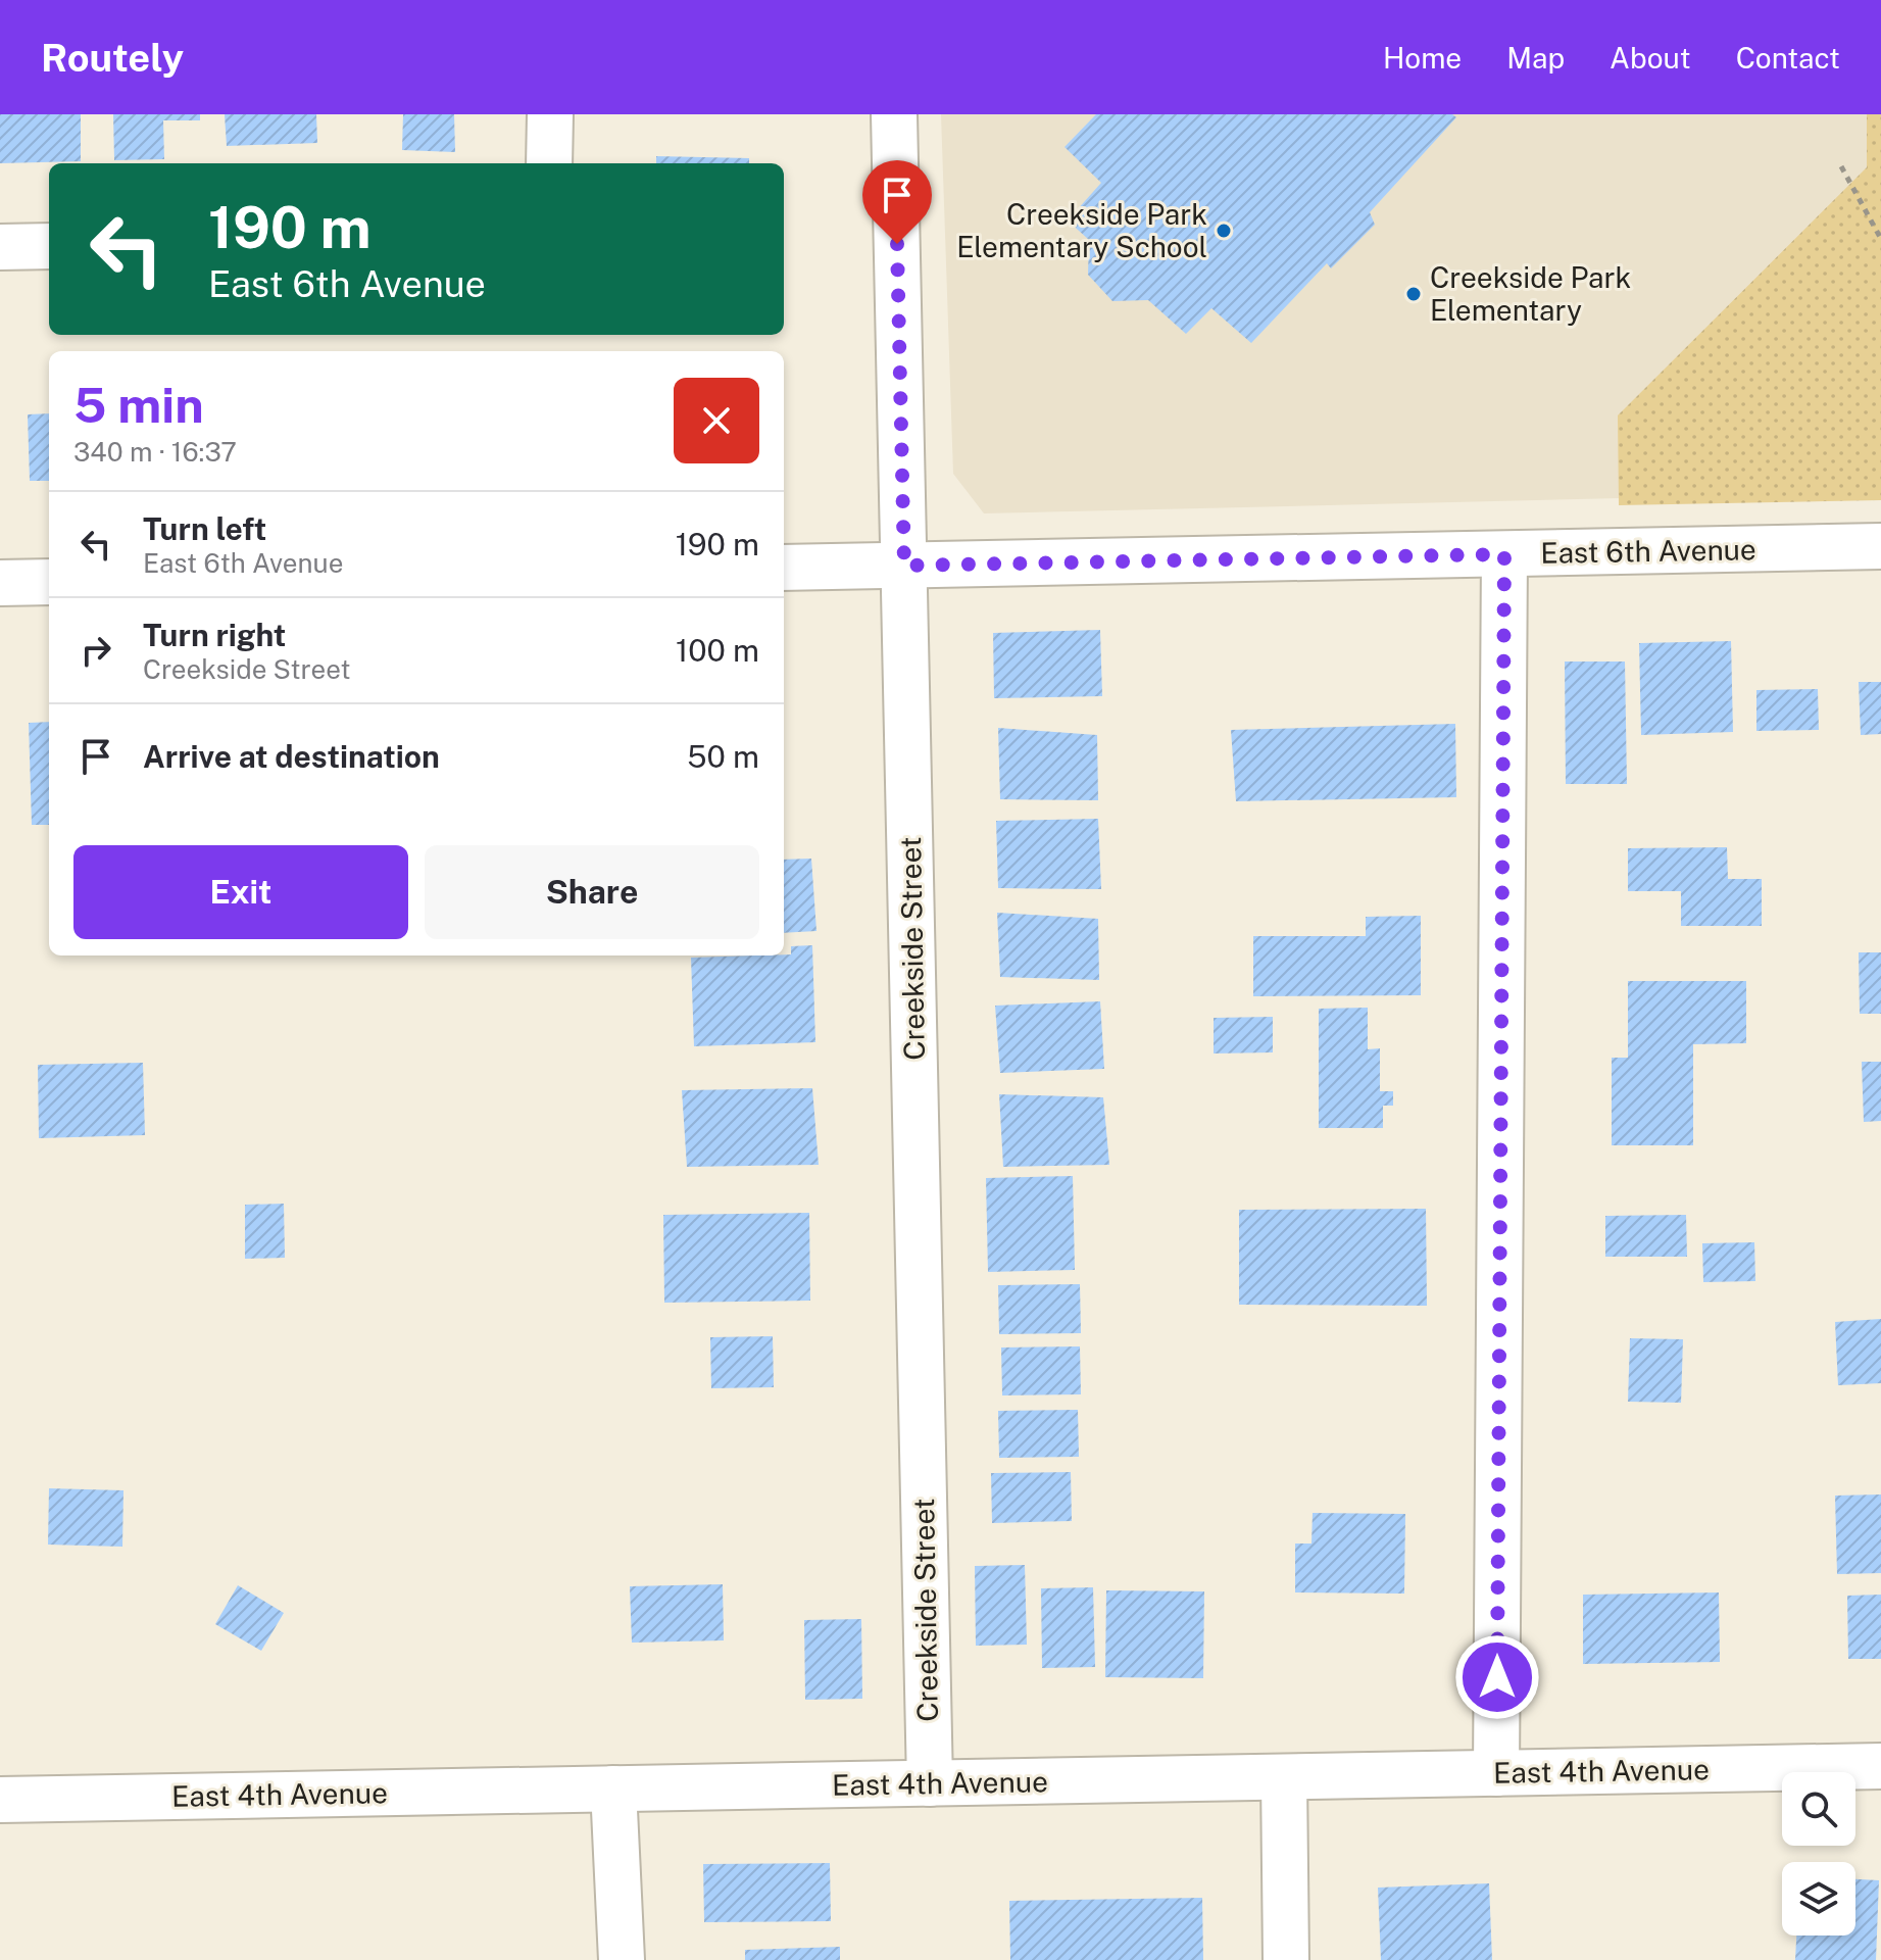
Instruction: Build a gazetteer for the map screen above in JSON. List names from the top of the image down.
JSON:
{
  "streets": {
    "street": ["East 6th Avenue", "Creekside Street", "East 4th Avenue"]
  },
  "crossings": [
    ["East 6th Avenue", "Creekside Street"],
    ["Creekside Street", "East 4th Avenue"]
  ],
  "places": ["Creekside Park Elementary School", "Creekside Park Elementary"],
  "page": {
    "header": "Routely",
    "nav": [
      "Home",
      "Map",
      "About",
      "Contact"
    ],
    "turn": ["190 m", "East 6th Avenue"],
    "heading": ["5 min", "340 m · 16:37"],
    "list": [
      {
        "name": "Turn left",
        "note": "East 6th Avenue",
        "value": "190 m"
      },
      {
        "name": "Turn right",
        "note": "Creekside Street",
        "value": "100 m"
      },
      {
        "name": "Arrive at destination",
        "value": "50 m"
      }
    ],
    "buttons": ["Exit", "Share"]
  }
}
